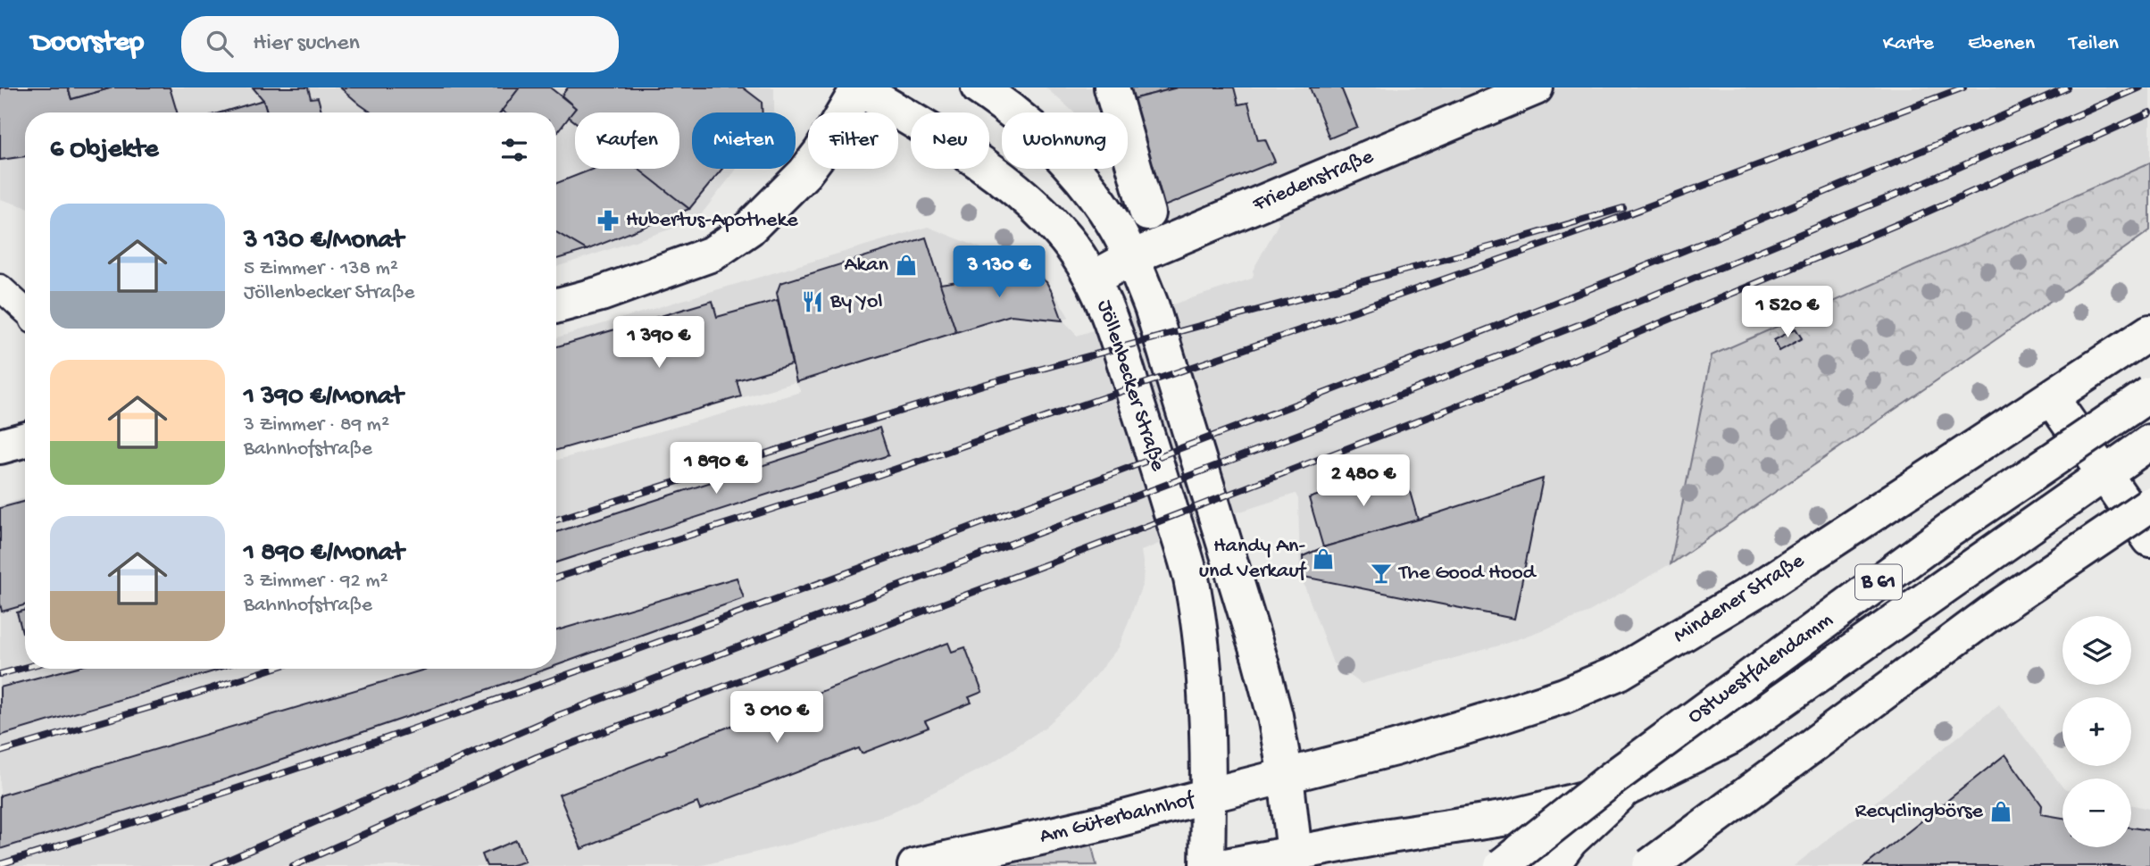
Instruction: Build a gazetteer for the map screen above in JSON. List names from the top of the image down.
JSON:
{
  "streets": {
    "main road": [
      "Friedenstraße",
      "Jöllenbecker Straße",
      "B 61",
      "Mindener Straße",
      "Ostwestfalendamm",
      "Am Güterbahnhof"
    ]
  },
  "crossings": [
    ["Friedenstraße", "Jöllenbecker Straße"],
    ["Jöllenbecker Straße", "Mindener Straße"],
    ["Jöllenbecker Straße", "Am Güterbahnhof"],
    ["B 61", "Ostwestfalendamm"]
  ],
  "places": {
    "pharmacy": ["Hubertus-Apotheke"],
    "shop": ["Akan", "Handy An- und Verkauf", "Recyclingbörse"],
    "restaurant": ["By Yol"],
    "bar": ["The Good Hood"]
  },
  "page": {
    "header": "Doorstep",
    "search": "Hier suchen",
    "nav": ["Karte", "Ebenen", "Teilen"],
    "chip": [
      "Kaufen",
      "Mieten",
      "Filter",
      "Neu",
      "Wohnung"
    ],
    "heading": "6 Objekte",
    "list": [
      {
        "name": "3 130 €/Monat",
        "note": "5 Zimmer · 138 m² · Jöllenbecker Straße"
      },
      {
        "name": "1 390 €/Monat",
        "note": "3 Zimmer · 89 m² · Bahnhofstraße"
      },
      {
        "name": "1 890 €/Monat",
        "note": "3 Zimmer · 92 m² · Bahnhofstraße"
      }
    ],
    "price": [
      "3 130 €",
      "1 520 €",
      "1 390 €",
      "1 890 €",
      "2 480 €",
      "3 010 €"
    ],
    "map_buttons": ["+", "−"]
  }
}
